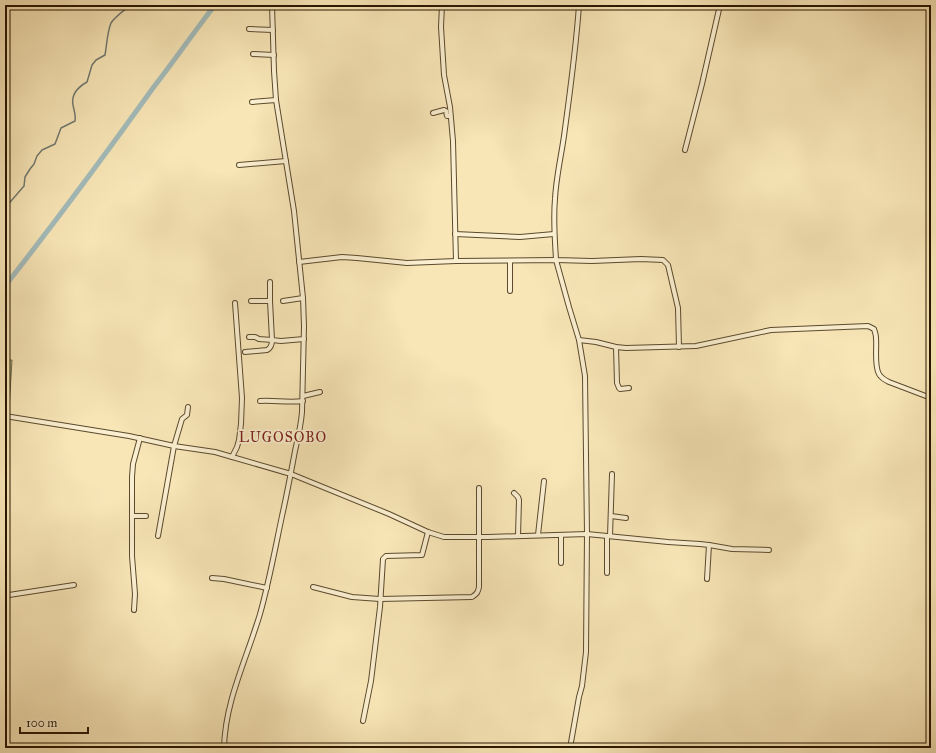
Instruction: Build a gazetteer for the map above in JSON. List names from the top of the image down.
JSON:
{
  "districts": ["LUGOSOBO"],
  "scale_bar": "100 m"
}
